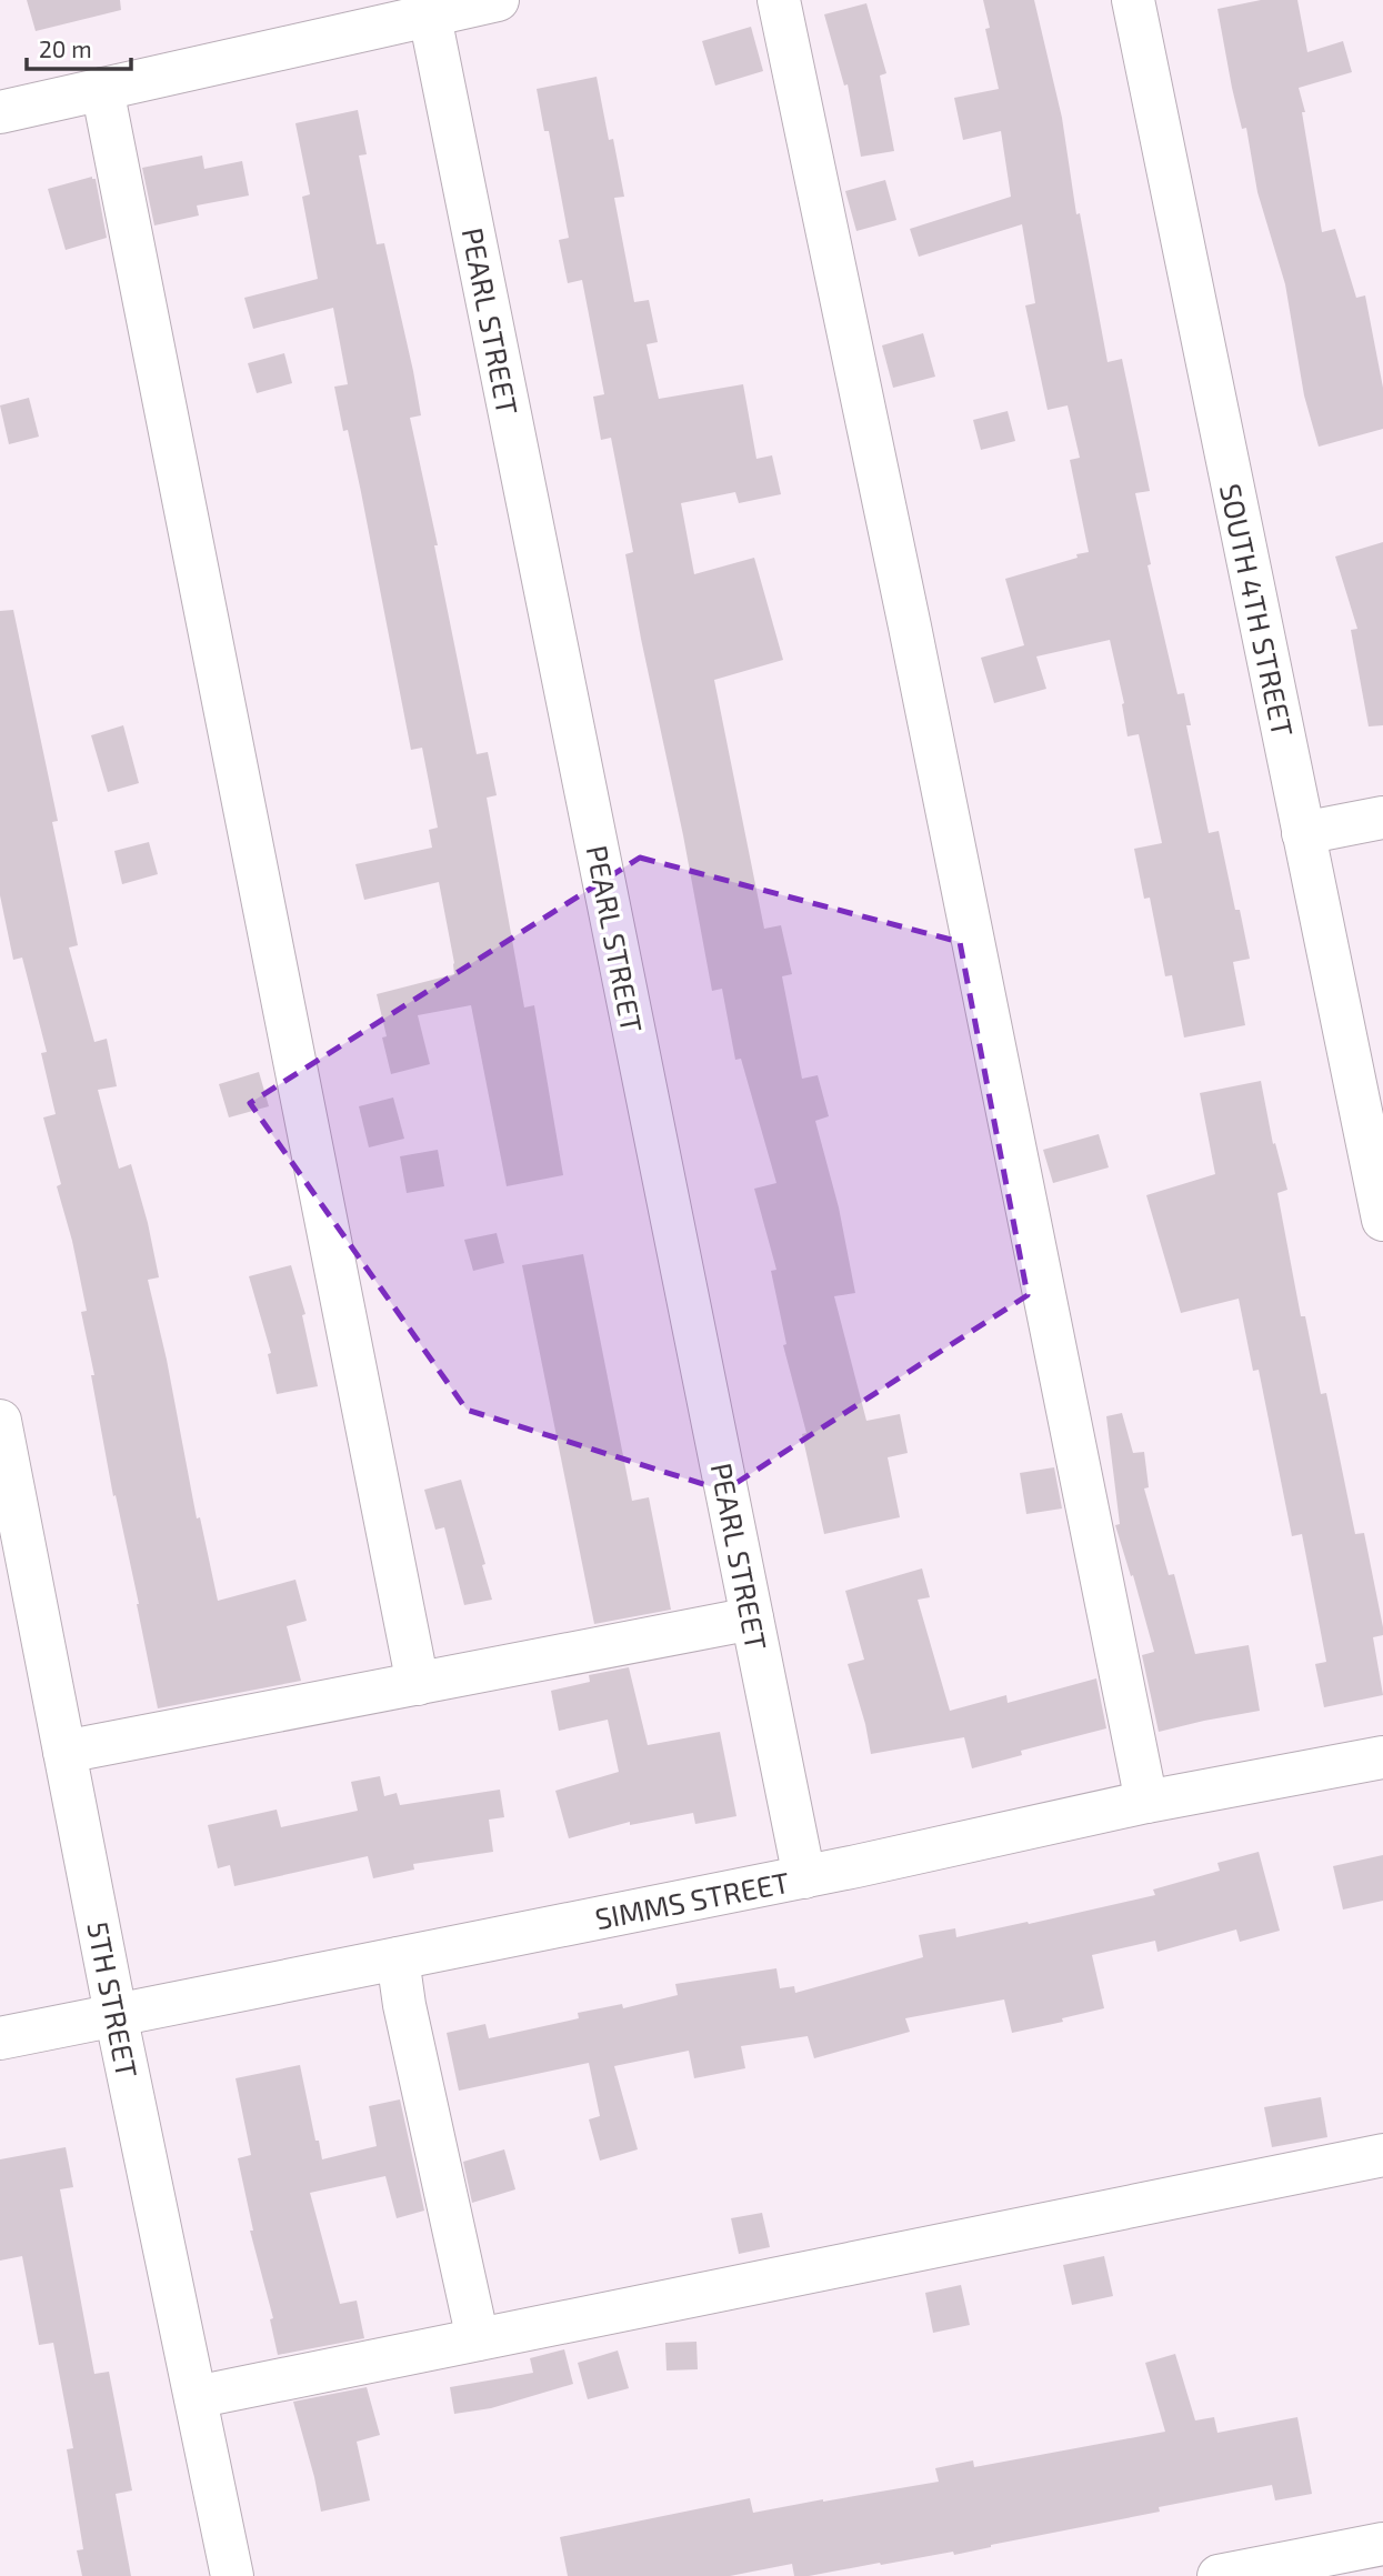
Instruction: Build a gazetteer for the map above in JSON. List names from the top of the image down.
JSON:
{
  "streets": {
    "street": [
      "PEARL STREET",
      "SOUTH 4TH STREET",
      "SIMMS STREET",
      "5TH STREET"
    ]
  },
  "crossings": [
    ["PEARL STREET", "SIMMS STREET"],
    ["SIMMS STREET", "5TH STREET"]
  ],
  "scale_bar": "20 m"
}
